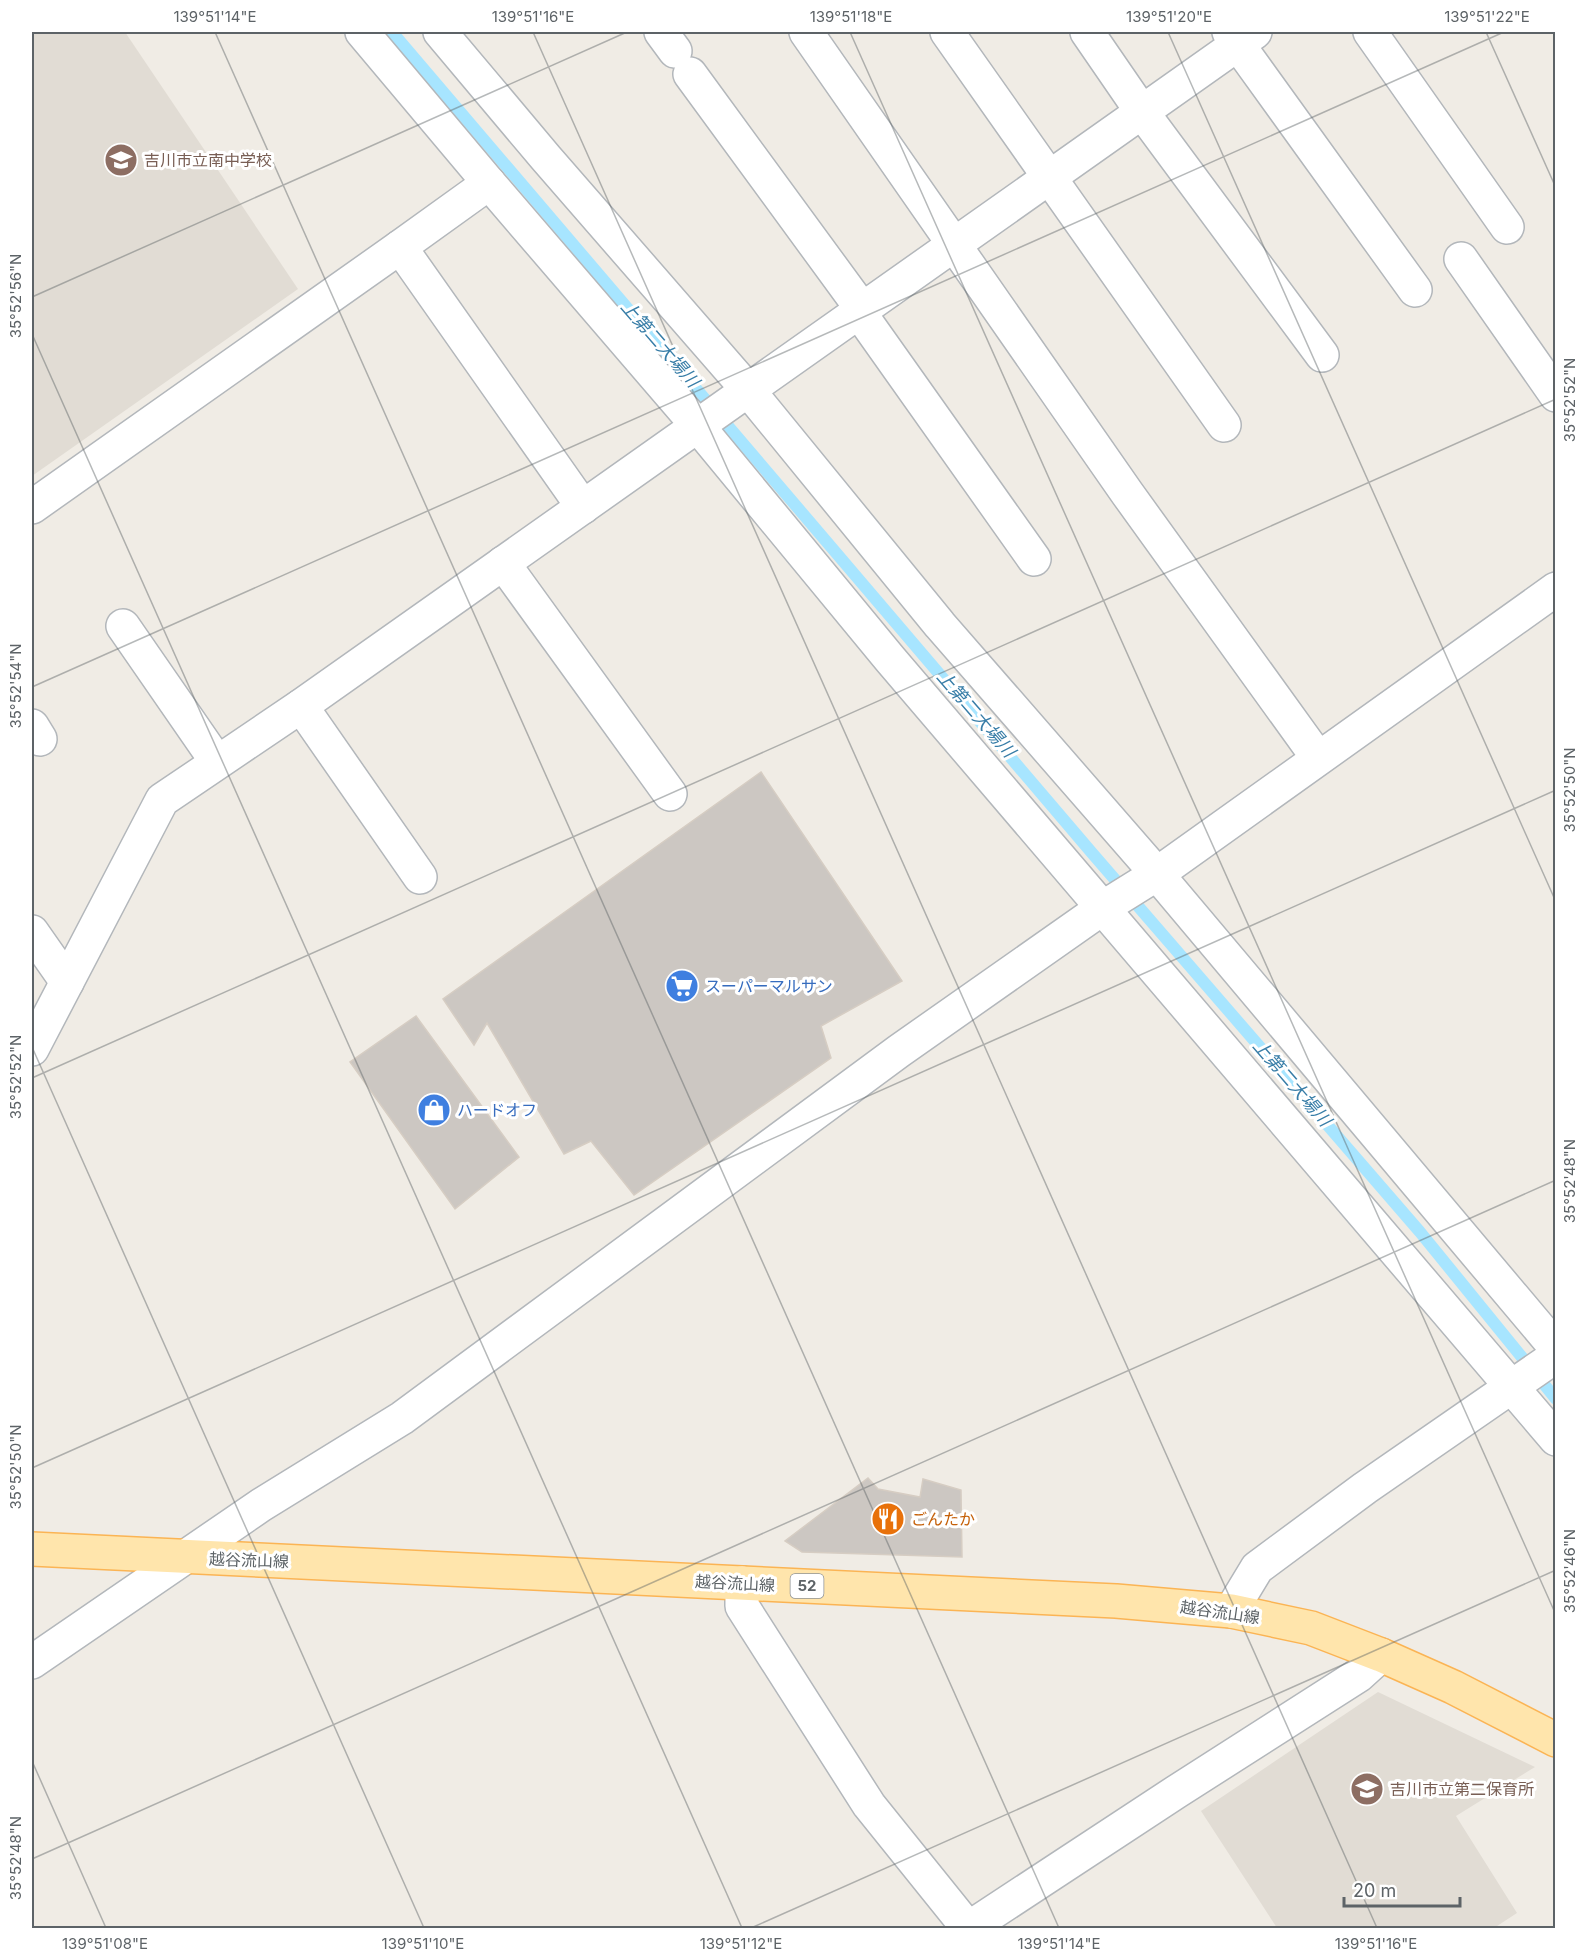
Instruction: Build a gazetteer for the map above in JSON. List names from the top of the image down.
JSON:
{
  "streets": {
    "main road": ["越谷流山線", "52"]
  },
  "water": ["上第二大場川"],
  "places": {
    "school or university": ["吉川市立南中学校", "吉川市立第二保育所"],
    "supermarket": ["スーパーマルサン"],
    "shop": ["ハードオフ"],
    "restaurant": ["ごんたか"]
  },
  "scale_bar": "20 m",
  "coordinates": [
    "139°51'14\"E",
    "139°51'16\"E",
    "139°51'18\"E",
    "139°51'20\"E",
    "139°51'22\"E",
    "35°52'56\"N",
    "35°52'52\"N",
    "35°52'54\"N",
    "35°52'50\"N",
    "35°52'48\"N",
    "35°52'46\"N",
    "139°51'08\"E",
    "139°51'10\"E",
    "139°51'12\"E"
  ]
}
